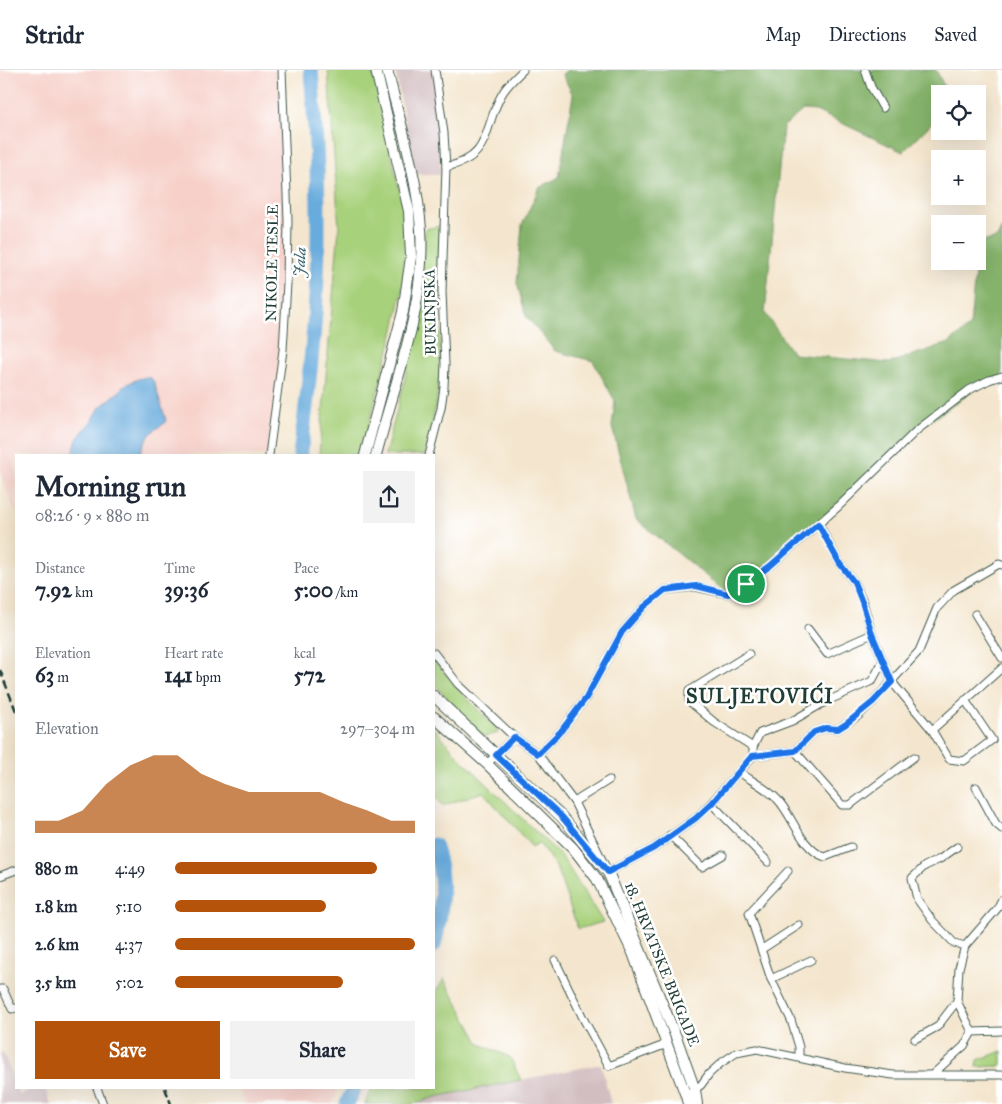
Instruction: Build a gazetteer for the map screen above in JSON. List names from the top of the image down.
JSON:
{
  "streets": {
    "main road": ["18. HRVATSKE BRIGADE"],
    "street": ["NIKOLE TESLE", "BUKINJSKA"]
  },
  "districts": ["SULJETOVIĆI"],
  "water": ["Jala"],
  "page": {
    "header": "Stridr",
    "nav": ["Map", "Directions", "Saved"],
    "map_buttons": ["+", "−"],
    "heading": ["Morning run", "08:26 · 9 × 880 m"],
    "stats": [
      ["Distance", "7.92 km"],
      ["Time", "39:36"],
      ["Pace", "5:00 /km"],
      ["Elevation", "63 m"],
      ["Heart rate", "141 bpm"],
      ["kcal", "572"]
    ],
    "chart": ["Elevation", "297–304 m"],
    "list": [
      {
        "name": "880 m",
        "note": "4:49"
      },
      {
        "name": "1.8 km",
        "note": "5:10"
      },
      {
        "name": "2.6 km",
        "note": "4:37"
      },
      {
        "name": "3.5 km",
        "note": "5:02"
      }
    ],
    "buttons": ["Save", "Share"]
  }
}
